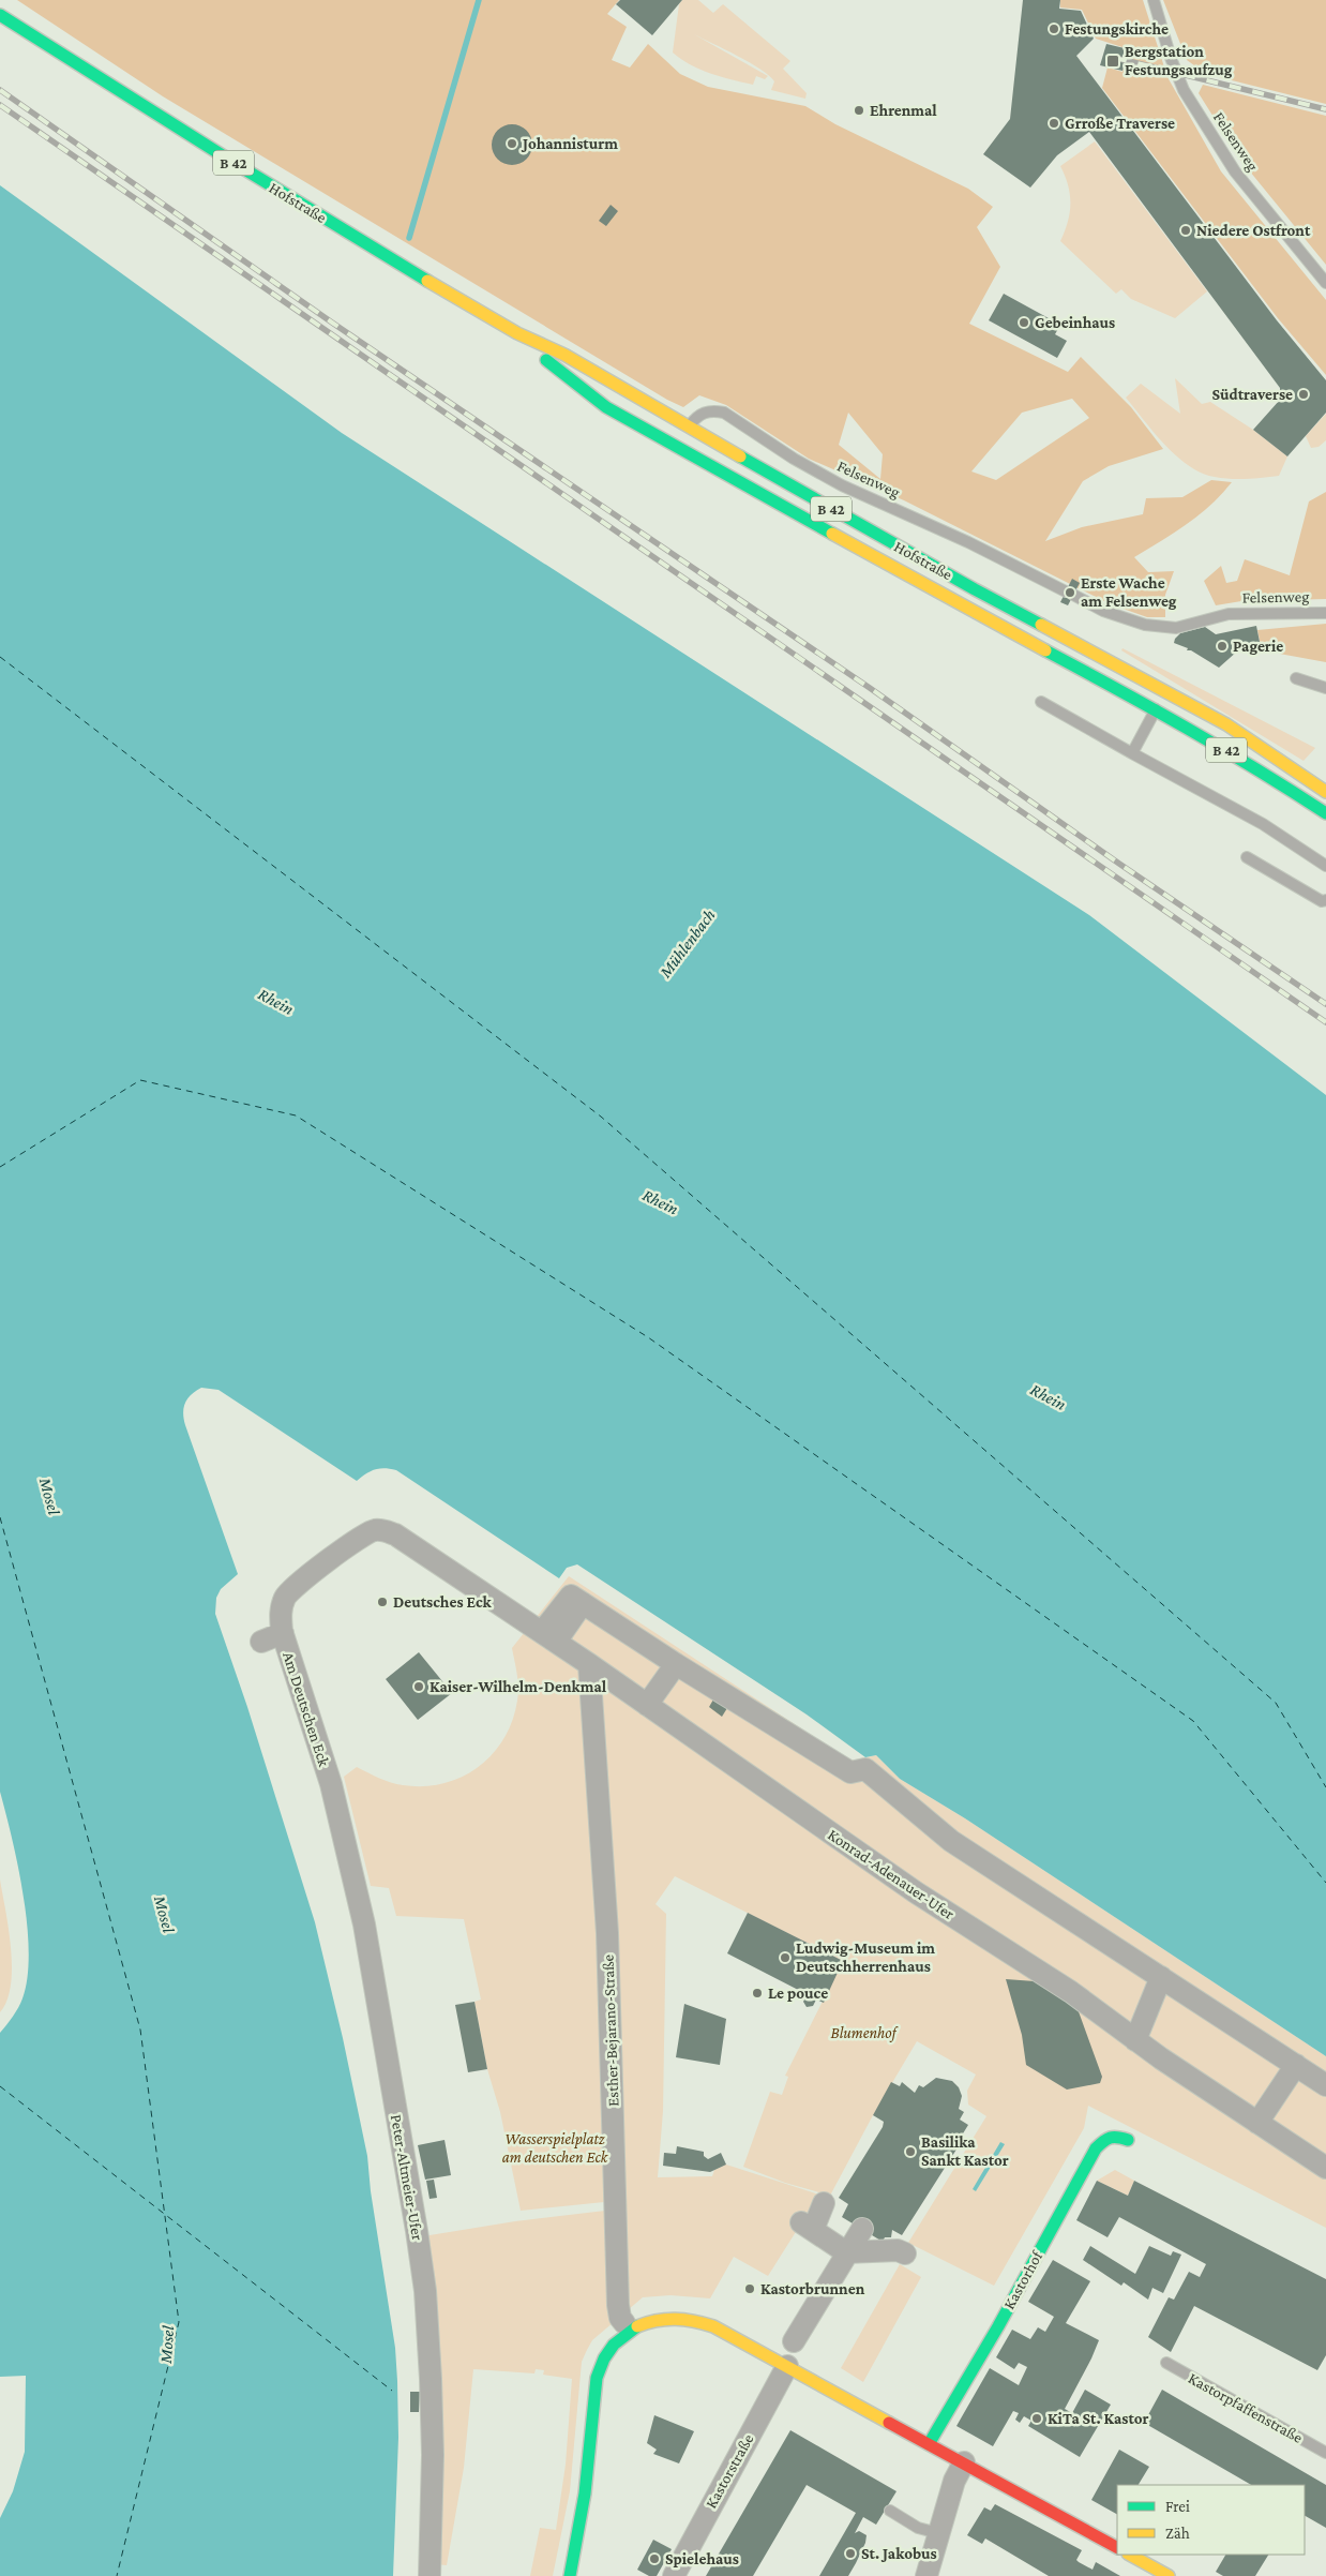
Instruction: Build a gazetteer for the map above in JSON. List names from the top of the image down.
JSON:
{
  "streets": {
    "main road": ["B 42", "Hofstraße", "Kastorhof"],
    "street": [
      "Am Deutschen Eck",
      "Konrad-Adenauer-Ufer",
      "Esther-Bejarano-Straße",
      "Peter-Altmeier-Ufer",
      "Kastorstraße"
    ],
    "lane": ["Felsenweg", "Kastorpfaffenstraße"]
  },
  "crossings": [
    ["Felsenweg", "Hofstraße"],
    ["Am Deutschen Eck", "Konrad-Adenauer-Ufer"],
    ["Am Deutschen Eck", "Peter-Altmeier-Ufer"],
    ["Konrad-Adenauer-Ufer", "Esther-Bejarano-Straße"]
  ],
  "water": ["Mühlenbach", "Rhein", "Mosel"],
  "parks": ["Blumenhof", "Wasserspielplatz am deutschen Eck"],
  "places": {
    "other": [
      "Festungskirche",
      "Ehrenmal",
      "Grroße Traverse",
      "Johannisturm",
      "Niedere Ostfront",
      "Gebeinhaus",
      "Südtraverse",
      "Erste Wache am Felsenweg",
      "Pagerie",
      "Deutsches Eck",
      "Kaiser-Wilhelm-Denkmal",
      "Ludwig-Museum im Deutschherrenhaus",
      "Le pouce",
      "Basilika Sankt Kastor",
      "Kastorbrunnen",
      "KiTa St. Kastor",
      "St. Jakobus",
      "Spielehaus"
    ],
    "transit": ["Bergstation Festungsaufzug"]
  },
  "legend": ["Frei", "Zäh"]
}
